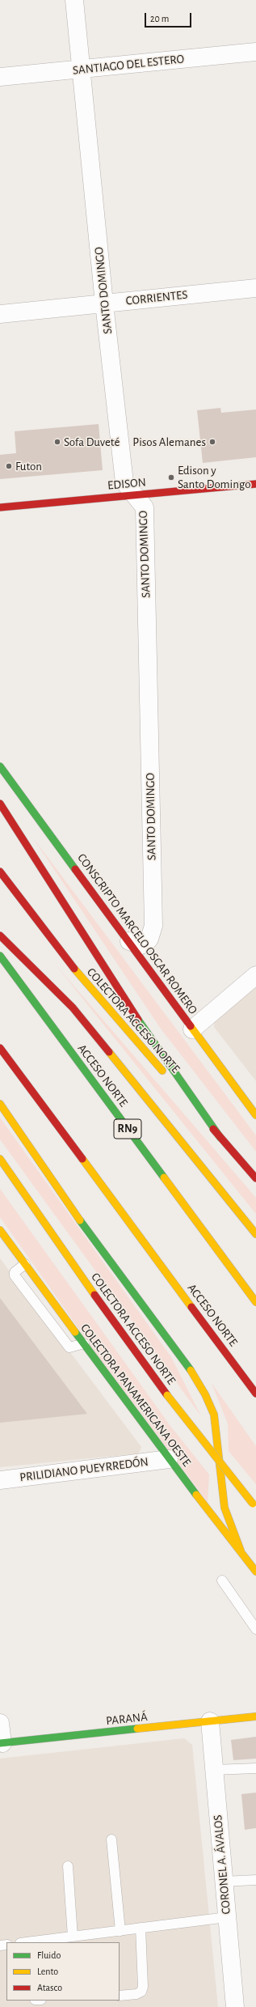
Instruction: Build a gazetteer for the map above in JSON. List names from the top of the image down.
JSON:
{
  "streets": {
    "main road": [
      "EDISON",
      "CONSCRIPTO MARCELO OSCAR ROMERO",
      "COLECTORA ACCESO NORTE",
      "ACCESO NORTE",
      "RN9",
      "COLECTORA PANAMERICANA OESTE",
      "PARANÁ"
    ],
    "street": [
      "SANTIAGO DEL ESTERO",
      "SANTO DOMINGO",
      "CORRIENTES",
      "PRILIDIANO PUEYRREDÓN",
      "CORONEL A. ÁVALOS"
    ]
  },
  "crossings": [
    ["SANTIAGO DEL ESTERO", "SANTO DOMINGO"],
    ["SANTO DOMINGO", "CORRIENTES"],
    ["SANTO DOMINGO", "EDISON"],
    ["SANTO DOMINGO", "CONSCRIPTO MARCELO OSCAR ROMERO"],
    ["COLECTORA PANAMERICANA OESTE", "PRILIDIANO PUEYRREDÓN"],
    ["PARANÁ", "CORONEL A. ÁVALOS"]
  ],
  "places": [
    "Sofa Duveté",
    "Pisos Alemanes",
    "Futon",
    "Edison y Santo Domingo"
  ],
  "legend": ["Fluido", "Lento", "Atasco"],
  "scale_bar": "20 m"
}
